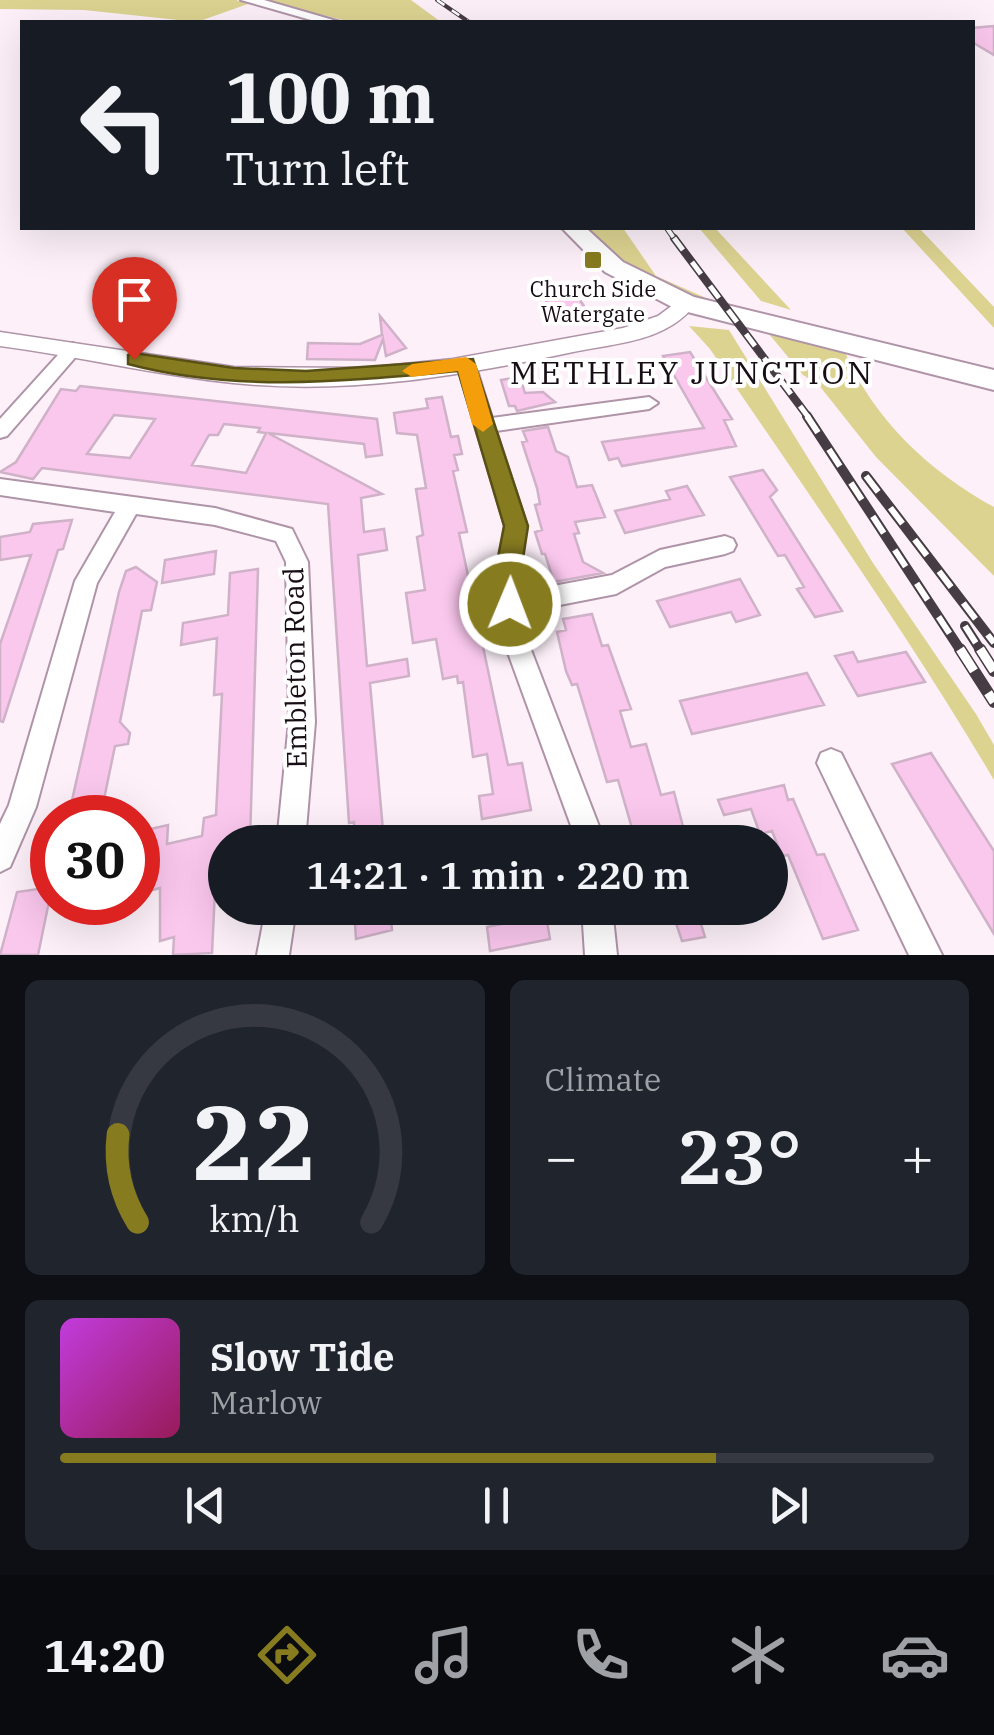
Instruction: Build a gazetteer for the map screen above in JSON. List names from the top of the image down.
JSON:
{
  "streets": {
    "street": ["Embleton Road"]
  },
  "districts": ["METHLEY JUNCTION"],
  "places": {
    "transit": ["Church Side Watergate"]
  },
  "page": {
    "turn": ["100 m", "Turn left"],
    "limit": "30",
    "trip": "14:21 · 1 min · 220 m",
    "tile": "Climate",
    "heat": ["−", "23°", "+"],
    "song": ["Slow Tide", "Marlow"],
    "tabs": "14:20",
    "gauge": ["22", "km/h"]
  }
}
